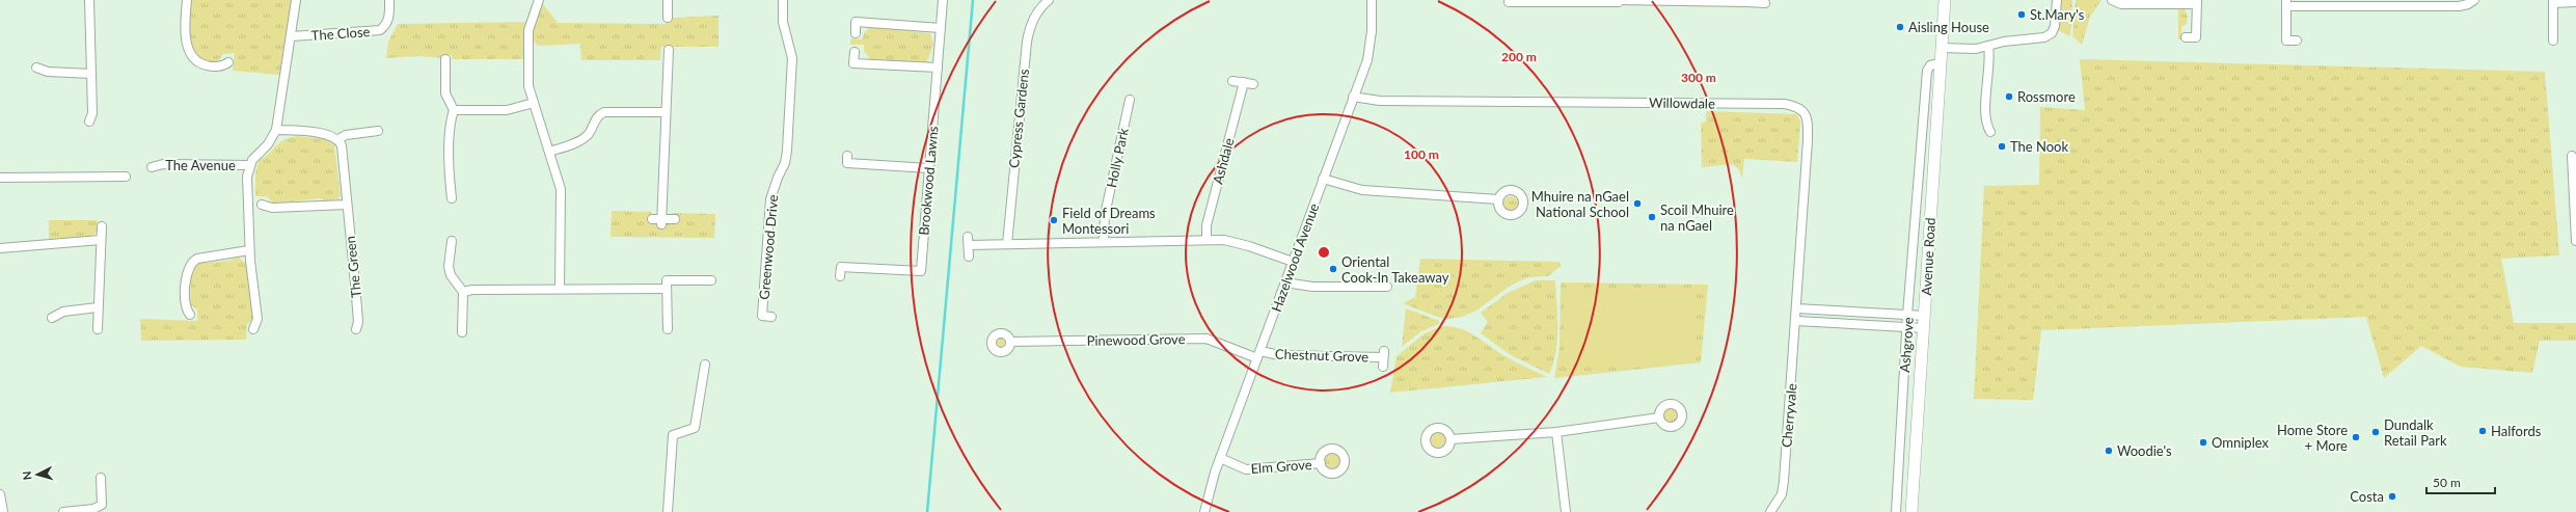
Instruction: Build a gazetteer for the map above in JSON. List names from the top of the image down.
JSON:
{
  "streets": {
    "main road": ["Avenue Road"],
    "street": [
      "The Close",
      "Willowdale",
      "Cypress Gardens",
      "Holly Park",
      "Ashdale",
      "The Avenue",
      "Brookwood Lawns",
      "Greenwood Drive",
      "Hazelwood Avenue",
      "The Green",
      "Pinewood Grove",
      "Ashgrove",
      "Chestnut Grove",
      "Cherryvale",
      "Elm Grove"
    ]
  },
  "crossings": [
    ["Willowdale", "Hazelwood Avenue"],
    ["Willowdale", "Cherryvale"],
    ["Avenue Road", "Ashgrove"],
    ["Hazelwood Avenue", "Pinewood Grove"],
    ["Hazelwood Avenue", "Chestnut Grove"],
    ["Hazelwood Avenue", "Elm Grove"],
    ["Pinewood Grove", "Chestnut Grove"]
  ],
  "places": [
    "St.Mary's",
    "Aisling House",
    "Rossmore",
    "The Nook",
    "Mhuire na nGael National School",
    "Scoil Mhuire na nGael",
    "Field of Dreams Montessori",
    "Oriental Cook-In Takeaway",
    "Halfords",
    "Dundalk Retail Park",
    "Home Store + More",
    "Omniplex",
    "Woodie's",
    "Costa"
  ],
  "scale_bar": "50 m",
  "north": "left",
  "rings": ["200 m", "300 m", "100 m"]
}
